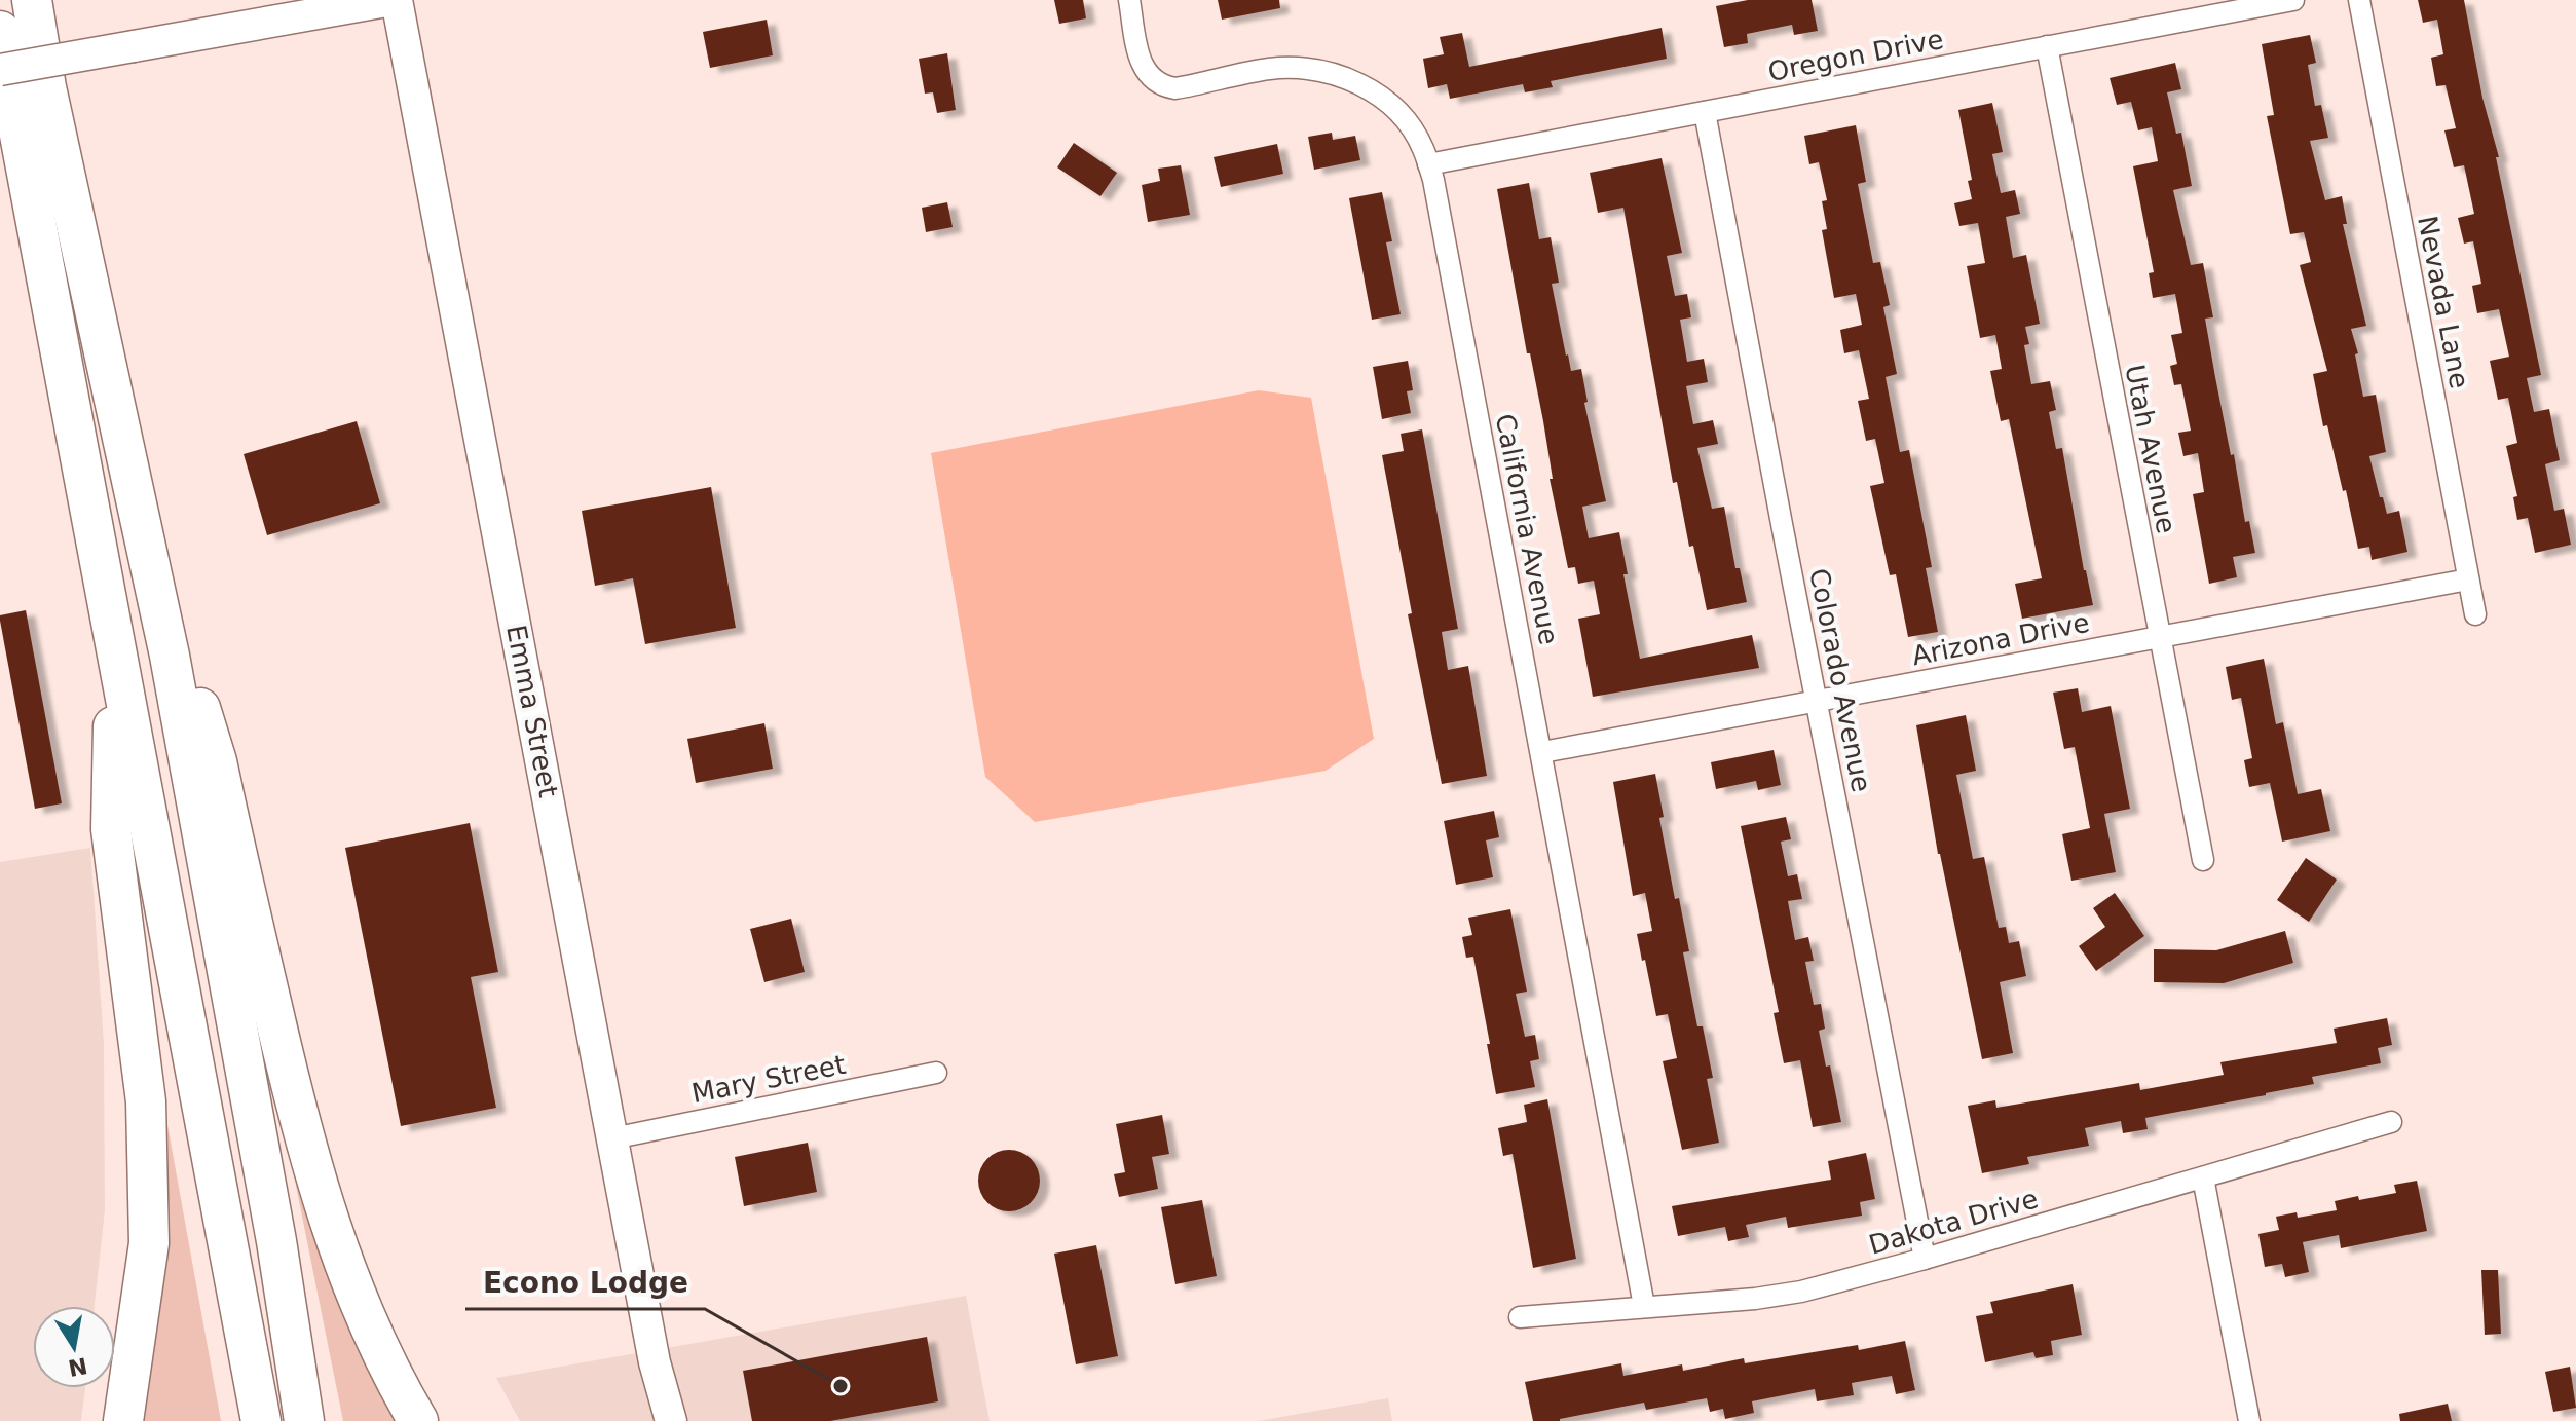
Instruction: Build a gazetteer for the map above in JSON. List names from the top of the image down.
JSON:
{
  "streets": {
    "street": [
      "Oregon Drive",
      "Nevada Lane",
      "Utah Avenue",
      "California Avenue",
      "Arizona Drive",
      "Colorado Avenue",
      "Emma Street",
      "Mary Street",
      "Dakota Drive"
    ]
  },
  "crossings": [
    ["Oregon Drive", "Utah Avenue"],
    ["Oregon Drive", "California Avenue"],
    ["Oregon Drive", "Colorado Avenue"],
    ["Nevada Lane", "Arizona Drive"],
    ["Utah Avenue", "Arizona Drive"],
    ["California Avenue", "Arizona Drive"],
    ["California Avenue", "Dakota Drive"],
    ["Arizona Drive", "Colorado Avenue"],
    ["Colorado Avenue", "Dakota Drive"],
    ["Emma Street", "Mary Street"]
  ],
  "places": ["Econo Lodge"],
  "north": "bottom"
}
